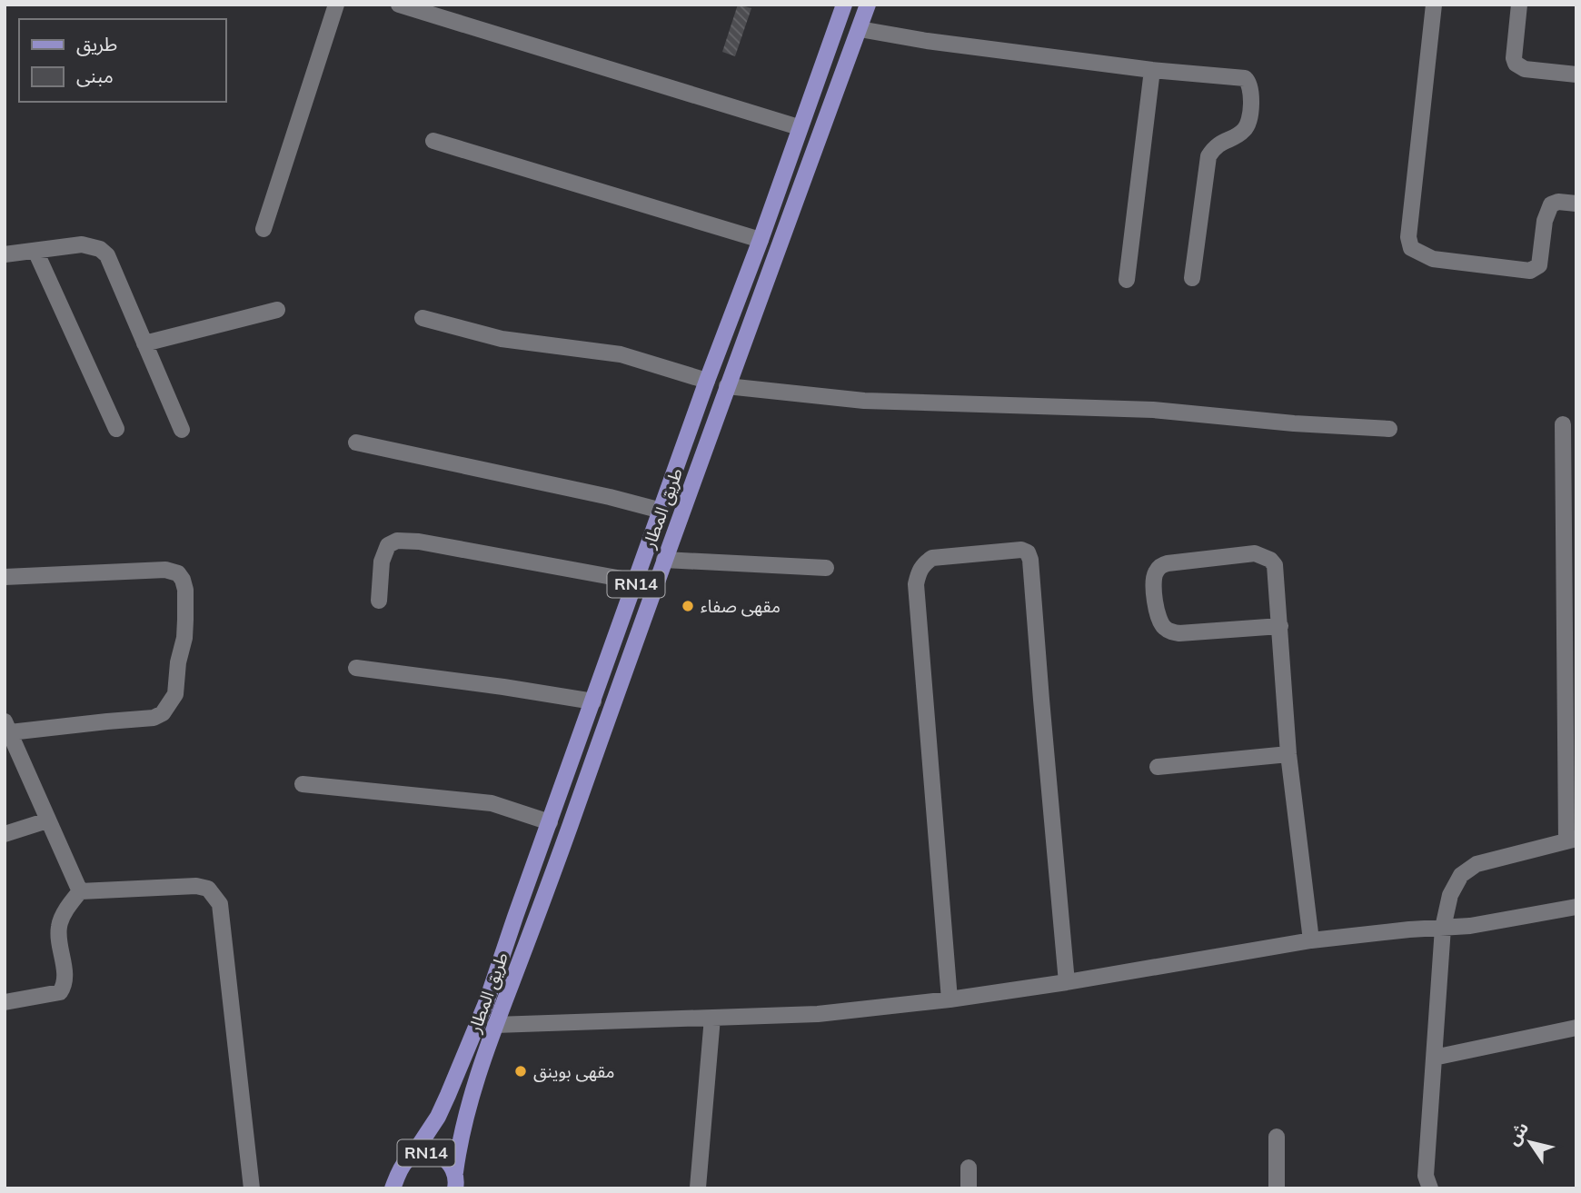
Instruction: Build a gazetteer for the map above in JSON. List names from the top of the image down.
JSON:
{
  "streets": {
    "main road": ["طريق المطار", "RN14"]
  },
  "crossings": [
    ["طريق المطار", "RN14"]
  ],
  "places": ["مقهى صفاء", "مقهى بوينق"],
  "legend": ["طريق", "مبنى"],
  "north": "top left"
}
